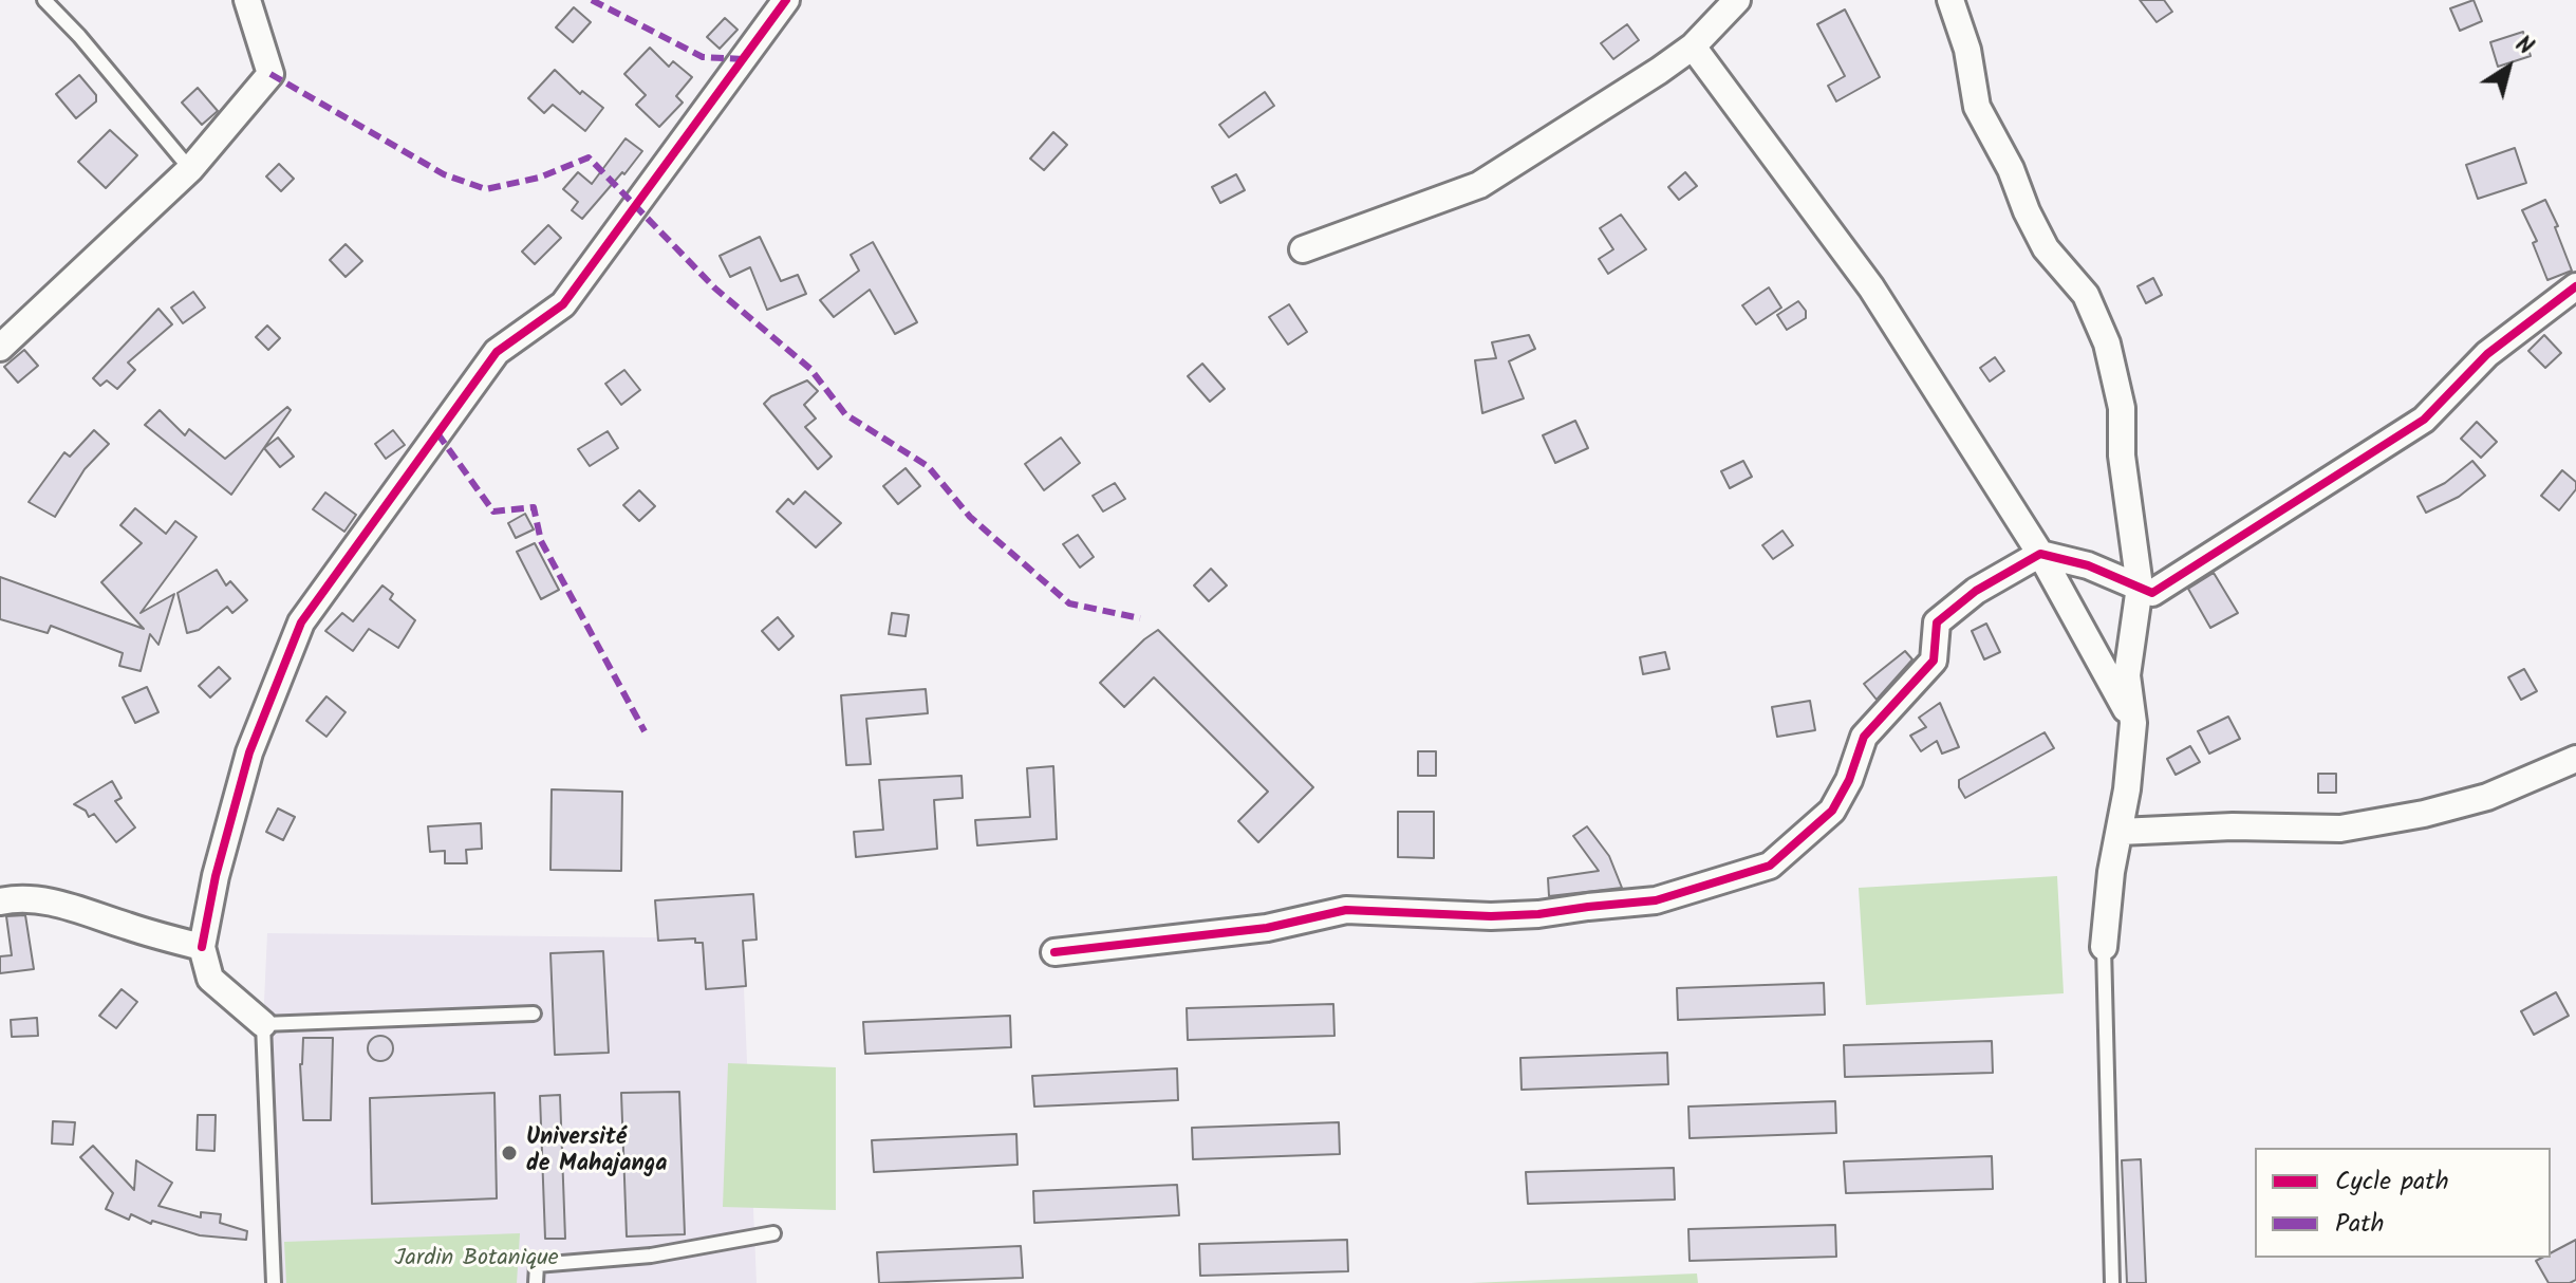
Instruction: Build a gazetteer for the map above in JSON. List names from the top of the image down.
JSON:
{
  "parks": ["Jardin Botanique"],
  "places": ["Université de Mahajanga"],
  "legend": ["Cycle path", "Path"],
  "north": "top right"
}
